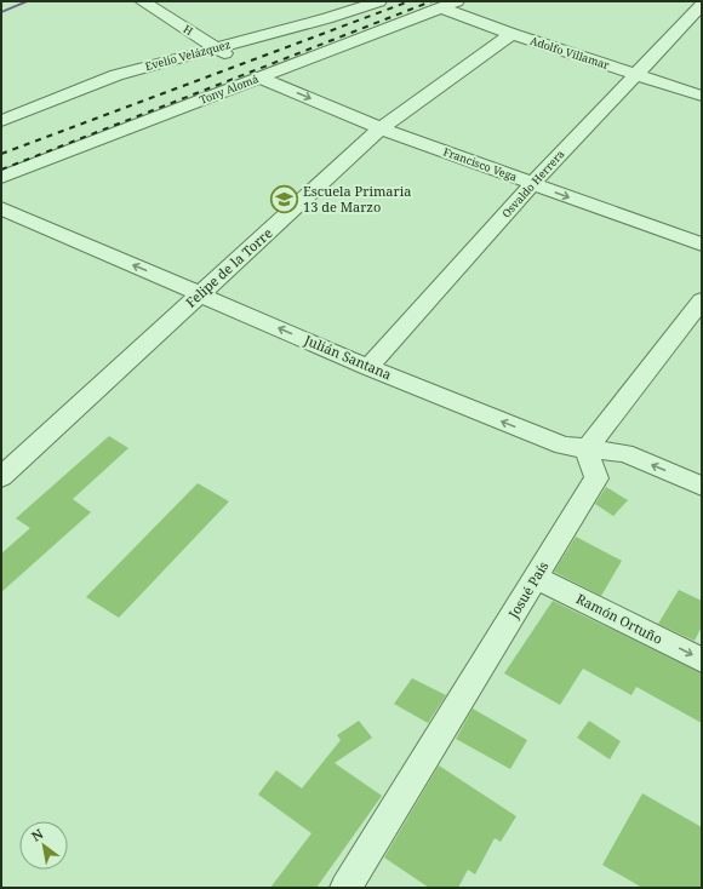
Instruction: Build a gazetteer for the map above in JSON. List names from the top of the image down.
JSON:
{
  "streets": {
    "street": [
      "H",
      "Adolfo Villamar",
      "Evelio Velázquez",
      "Tony Alomá",
      "Francisco Vega",
      "Osvaldo Herrera",
      "Felipe de la Torre",
      "Julián Santana",
      "Josué País",
      "Ramón Ortuño"
    ]
  },
  "crossings": [
    ["H", "Evelio Velázquez"],
    ["Adolfo Villamar", "Tony Alomá"],
    ["Adolfo Villamar", "Osvaldo Herrera"],
    ["Adolfo Villamar", "Felipe de la Torre"],
    ["Tony Alomá", "Francisco Vega"],
    ["Francisco Vega", "Osvaldo Herrera"],
    ["Francisco Vega", "Felipe de la Torre"],
    ["Osvaldo Herrera", "Julián Santana"],
    ["Felipe de la Torre", "Julián Santana"],
    ["Julián Santana", "Josué País"],
    ["Josué País", "Ramón Ortuño"]
  ],
  "one_way": ["Francisco Vega", "Julián Santana", "Ramón Ortuño"],
  "places": {
    "school or university": ["Escuela Primaria 13 de Marzo"]
  },
  "north": "top left"
}
